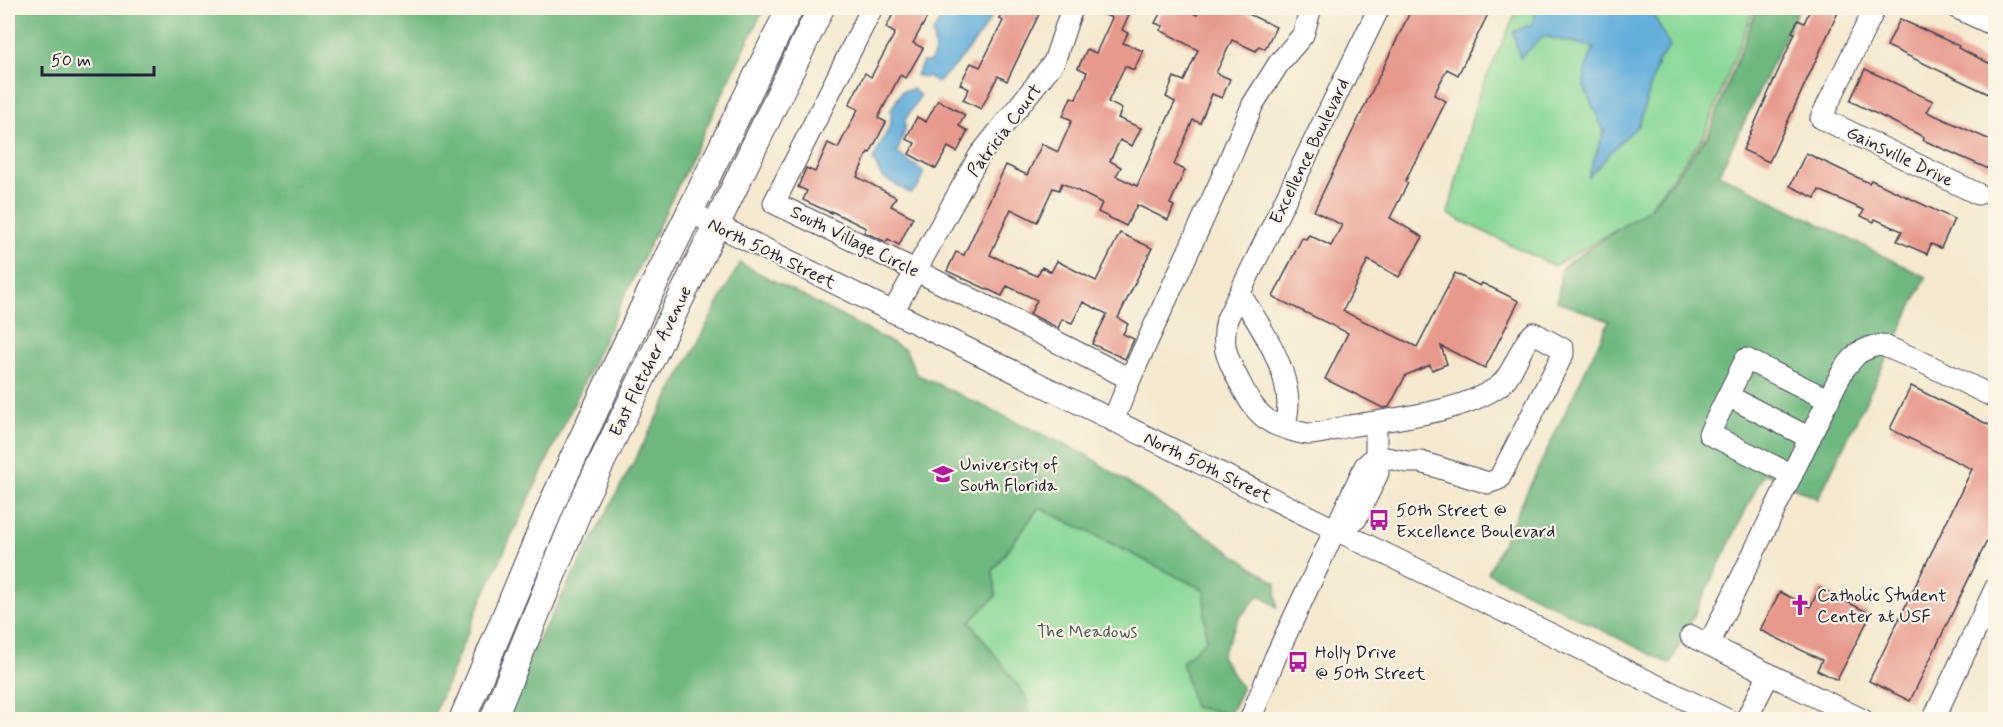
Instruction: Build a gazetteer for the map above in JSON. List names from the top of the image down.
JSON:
{
  "streets": {
    "main road": ["East Fletcher Avenue"],
    "street": [
      "Patricia Court",
      "Excellence Boulevard",
      "Gainsville Drive",
      "South Village Circle",
      "North 50th Street"
    ]
  },
  "crossings": [
    ["Patricia Court", "South Village Circle"],
    ["Patricia Court", "North 50th Street"],
    ["North 50th Street", "East Fletcher Avenue"]
  ],
  "parks": ["The Meadows"],
  "places": {
    "school or university": ["University of South Florida"],
    "bus stop": ["50th Street @ Excellence Boulevard", "Holly Drive @ 50th Street"],
    "church": ["Catholic Student Center at USF"]
  },
  "scale_bar": "50 m"
}
